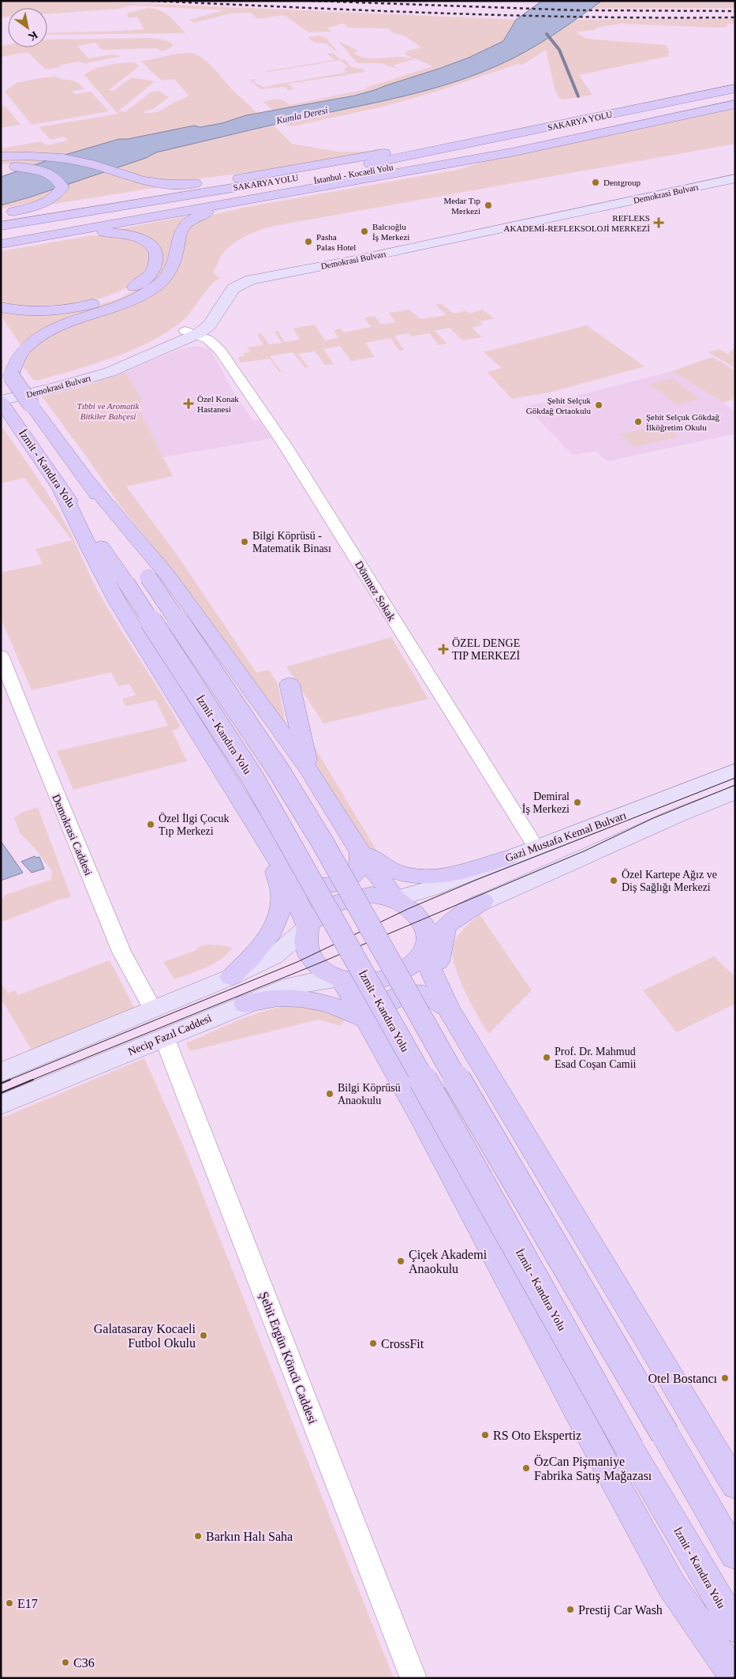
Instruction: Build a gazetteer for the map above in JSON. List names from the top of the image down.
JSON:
{
  "streets": {
    "highway": ["SAKARYA YOLU", "İstanbul - Kocaeli Yolu", "İzmit - Kandıra Yolu"],
    "main road": ["Demokrasi Bulvarı", "Gazi Mustafa Kemal Bulvarı", "Necip Fazıl Caddesi"],
    "street": ["Dönmez Sokak", "Demokrasi Caddesi", "Şehit Ergün Köncü Caddesi"]
  },
  "crossings": [
    ["SAKARYA YOLU", "İstanbul - Kocaeli Yolu"],
    ["Demokrasi Bulvarı", "İzmit - Kandıra Yolu"],
    ["Demokrasi Bulvarı", "Dönmez Sokak"],
    ["Dönmez Sokak", "Gazi Mustafa Kemal Bulvarı"],
    ["Gazi Mustafa Kemal Bulvarı", "Necip Fazıl Caddesi"],
    ["Necip Fazıl Caddesi", "Şehit Ergün Köncü Caddesi"]
  ],
  "water": ["Kumla Deresi"],
  "parks": ["Tıbbi ve Aromatik Bitkiler Bahçesi"],
  "places": {
    "other": [
      "Dentgroup",
      "Medar Tıp Merkezi",
      "Balcıoğlu İş Merkezi",
      "Pasha Palas Hotel",
      "Şehit Selçuk Gökdağ Ortaokulu",
      "Şehit Selçuk Gökdağ İlköğretim Okulu",
      "Bilgi Köprüsü - Matematik Binası",
      "Demiral İş Merkezi",
      "Özel İlgi Çocuk Tıp Merkezi",
      "Özel Kartepe Ağız ve Diş Sağlığı Merkezi",
      "Prof. Dr. Mahmud Esad Coşan Camii",
      "Bilgi Köprüsü Anaokulu",
      "Çiçek Akademi Anaokulu",
      "Galatasaray Kocaeli Futbol Okulu",
      "CrossFit",
      "Otel Bostancı",
      "RS Oto Ekspertiz",
      "ÖzCan Pişmaniye Fabrika Satış Mağazası",
      "Barkın Halı Saha",
      "E17",
      "Prestij Car Wash",
      "C36"
    ],
    "health": ["REFLEKS AKADEMİ-REFLEKSOLOJİ MERKEZİ", "Özel Konak Hastanesi", "ÖZEL DENGE TIP MERKEZİ"]
  },
  "north": "bottom right"
}
